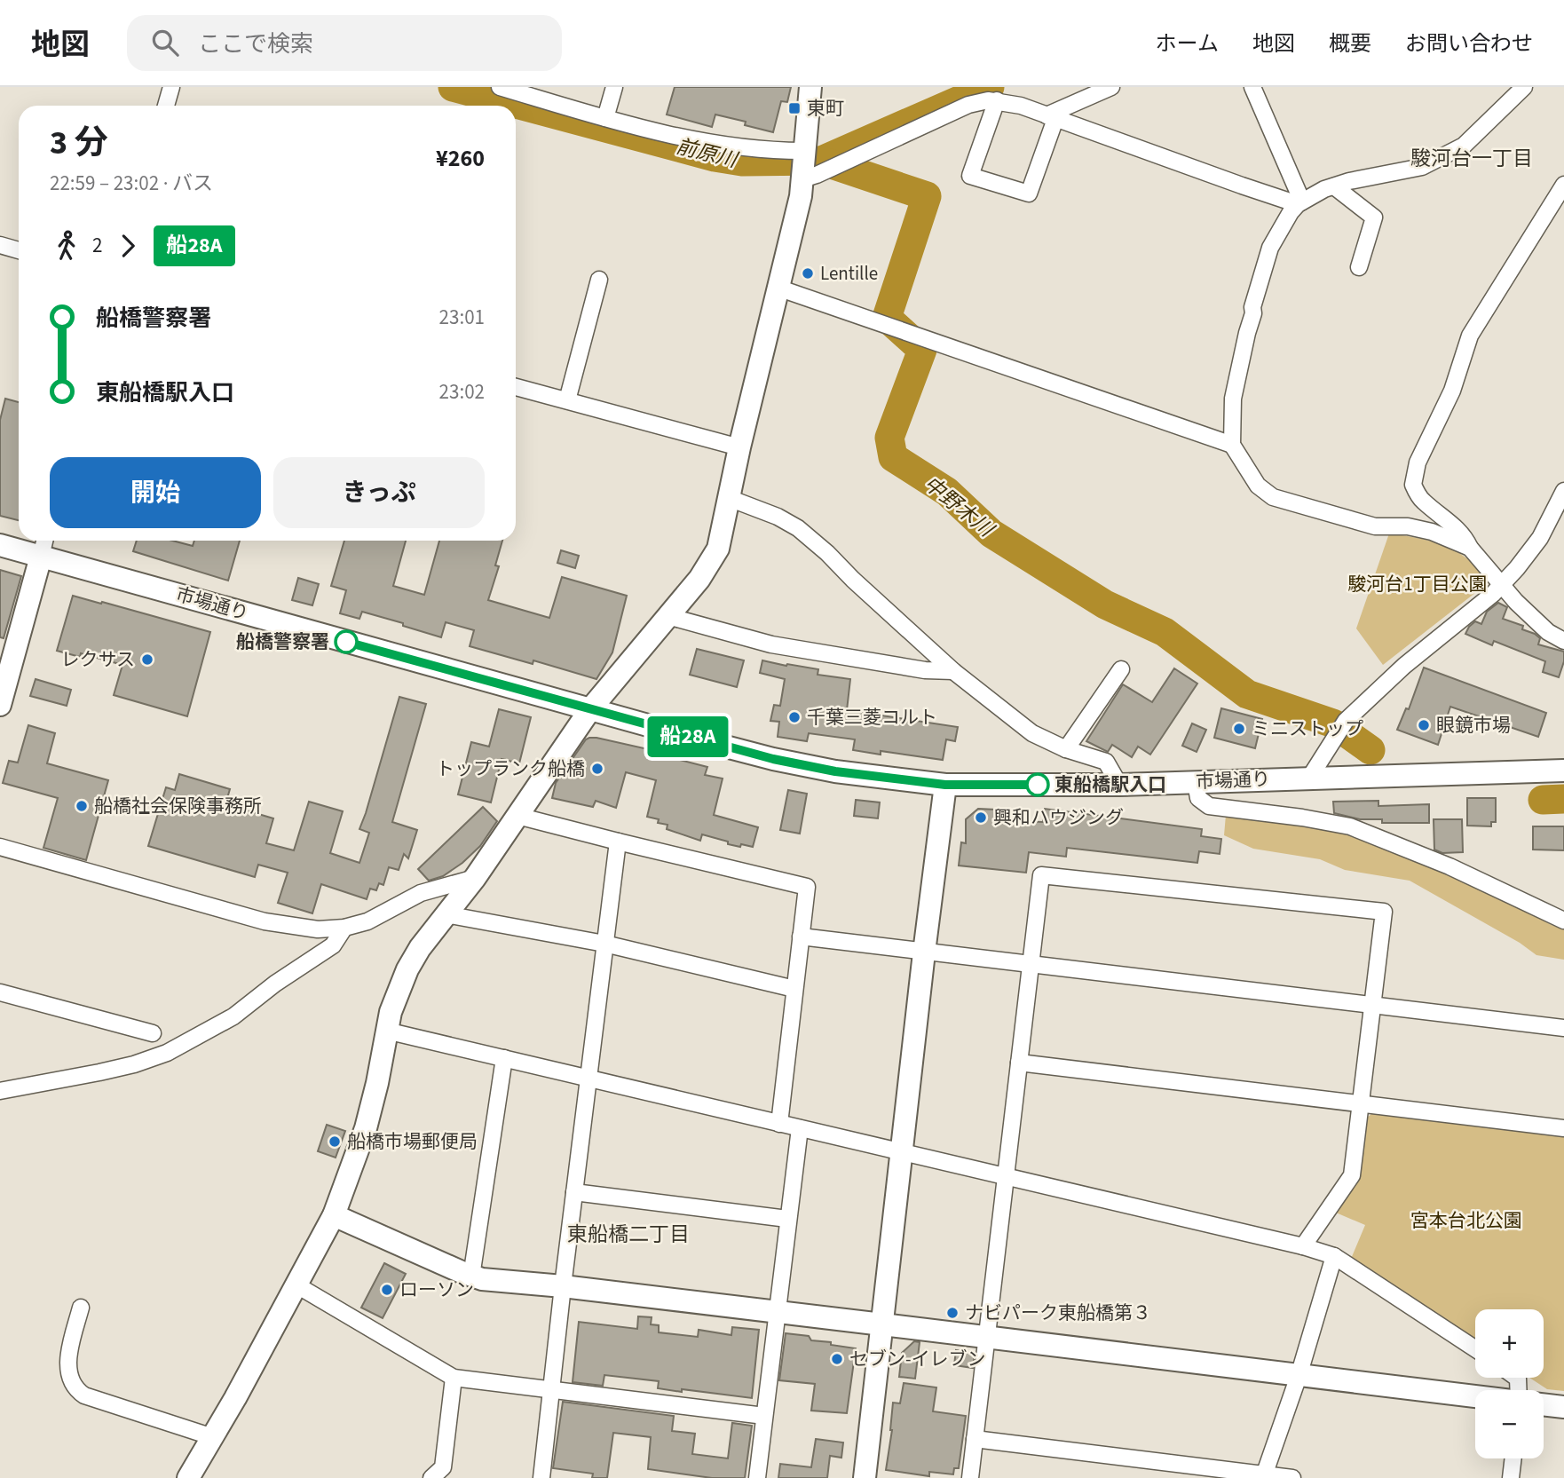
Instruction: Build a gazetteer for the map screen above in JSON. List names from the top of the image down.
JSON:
{
  "streets": {
    "street": ["市場通り"]
  },
  "districts": ["駿河台一丁目", "東船橋二丁目"],
  "water": ["前原川", "中野木川"],
  "parks": ["駿河台1丁目公園", "宮本台北公園"],
  "places": {
    "transit": ["東町"],
    "other": [
      "Lentille",
      "船橋警察署",
      "レクサス",
      "千葉三菱コルト",
      "眼鏡市場",
      "ミニストップ",
      "トップランク船橋",
      "東船橋駅入口",
      "船橋社会保険事務所",
      "興和ハウジング",
      "船橋市場郵便局",
      "ローソン",
      "ナビパーク東船橋第３",
      "セブン-イレブン"
    ]
  },
  "lines": ["bus line 船28A"],
  "page": {
    "header": "地図",
    "search": "ここで検索",
    "nav": [
      "ホーム",
      "地図",
      "概要",
      "お問い合わせ"
    ],
    "on_map": "船28A",
    "heading": ["3 分", "22:59 – 23:02 · バス", "¥260"],
    "legs": ["2", "船28A"],
    "list": [
      {
        "name": "船橋警察署",
        "value": "23:01"
      },
      {
        "name": "東船橋駅入口",
        "value": "23:02"
      }
    ],
    "buttons": ["開始", "きっぷ"],
    "map_buttons": ["+", "−"]
  }
}
